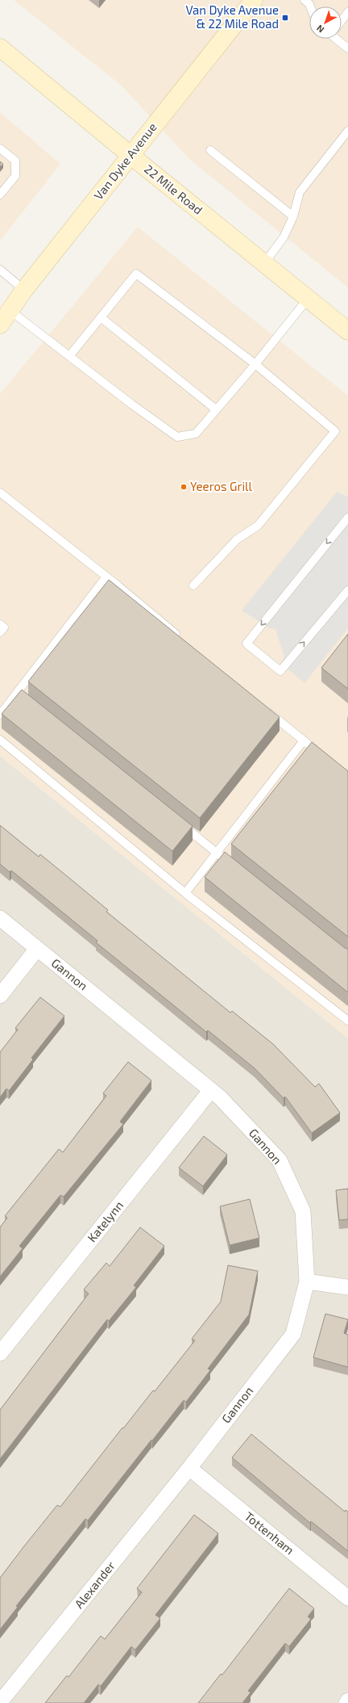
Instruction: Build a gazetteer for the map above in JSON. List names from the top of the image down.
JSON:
{
  "streets": {
    "street": [
      "Van Dyke Avenue",
      "22 Mile Road",
      "Gannon",
      "Katelynn",
      "Tottenham",
      "Alexander"
    ]
  },
  "crossings": [
    ["Van Dyke Avenue", "22 Mile Road"],
    ["Gannon", "Katelynn"],
    ["Gannon", "Tottenham"],
    ["Gannon", "Alexander"],
    ["Tottenham", "Alexander"]
  ],
  "places": {
    "transit": ["Van Dyke Avenue & 22 Mile Road"],
    "other": ["Yeeros Grill"]
  },
  "north": "bottom left"
}
